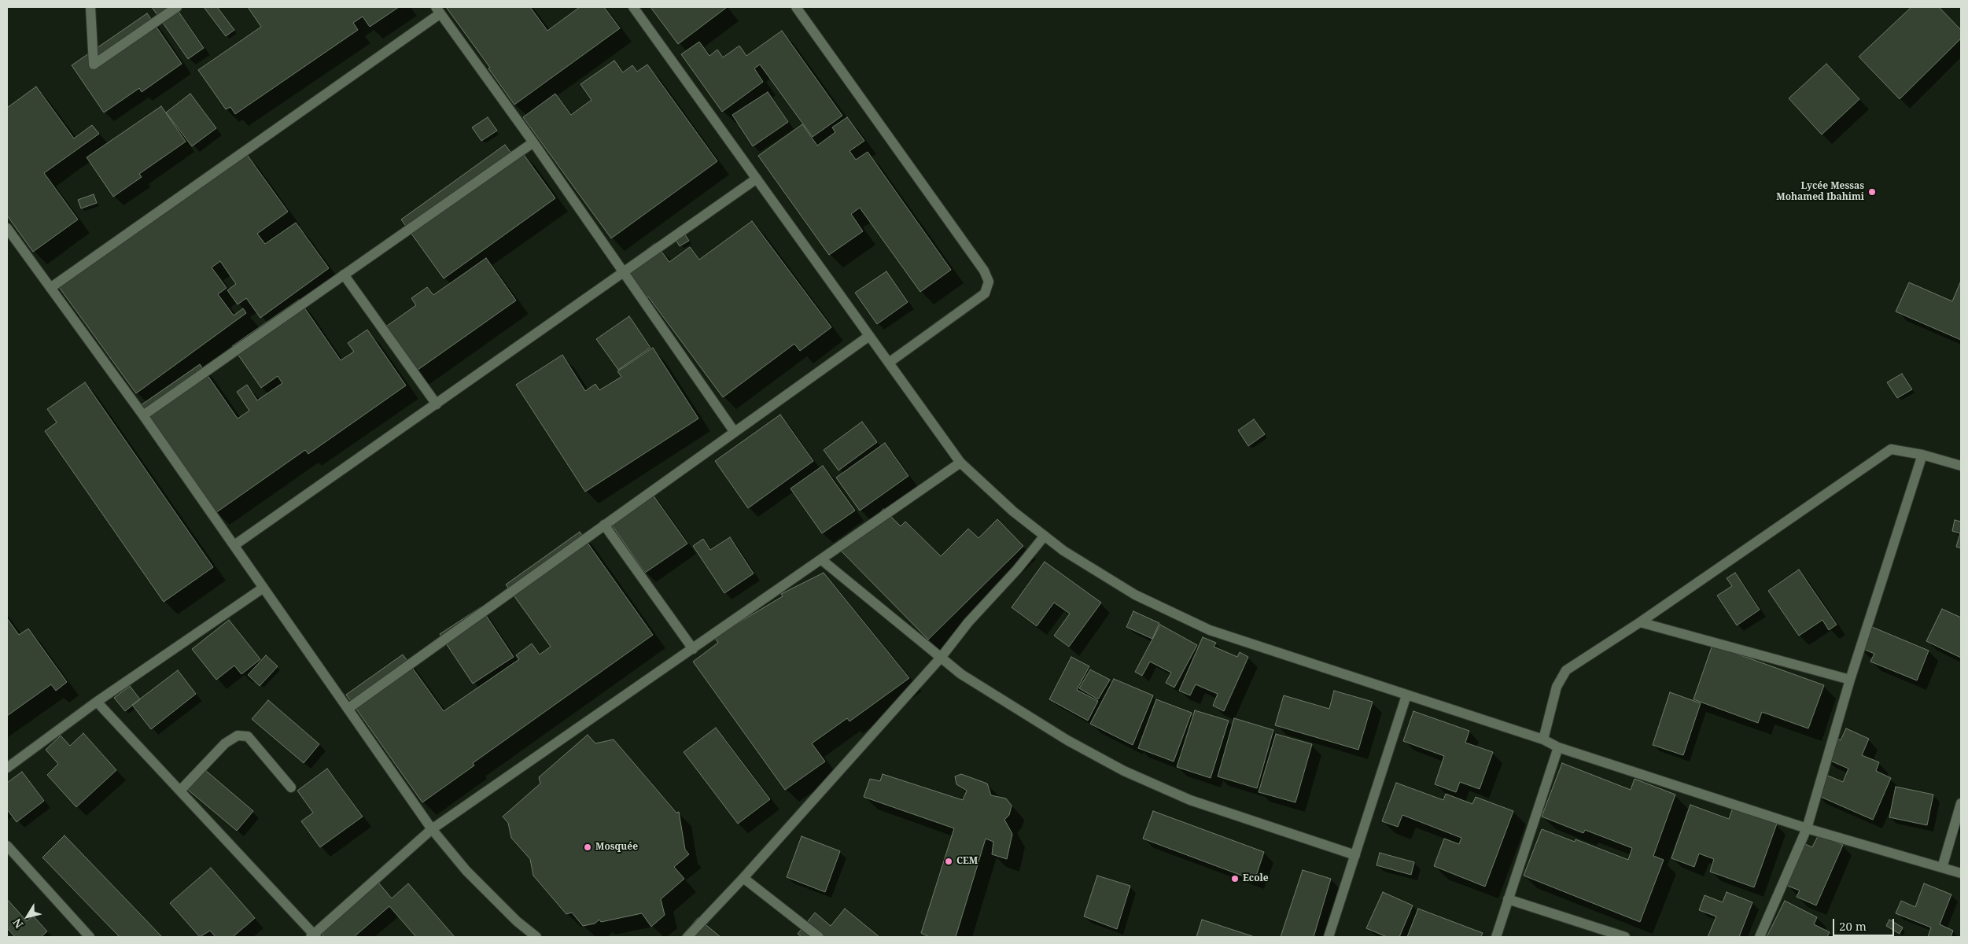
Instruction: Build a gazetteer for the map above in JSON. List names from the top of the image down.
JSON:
{
  "places": [
    "Lycée Messas Mohamed Ibahimi",
    "Mosquée",
    "CEM",
    "Ecole"
  ],
  "scale_bar": "20 m",
  "north": "bottom left"
}
